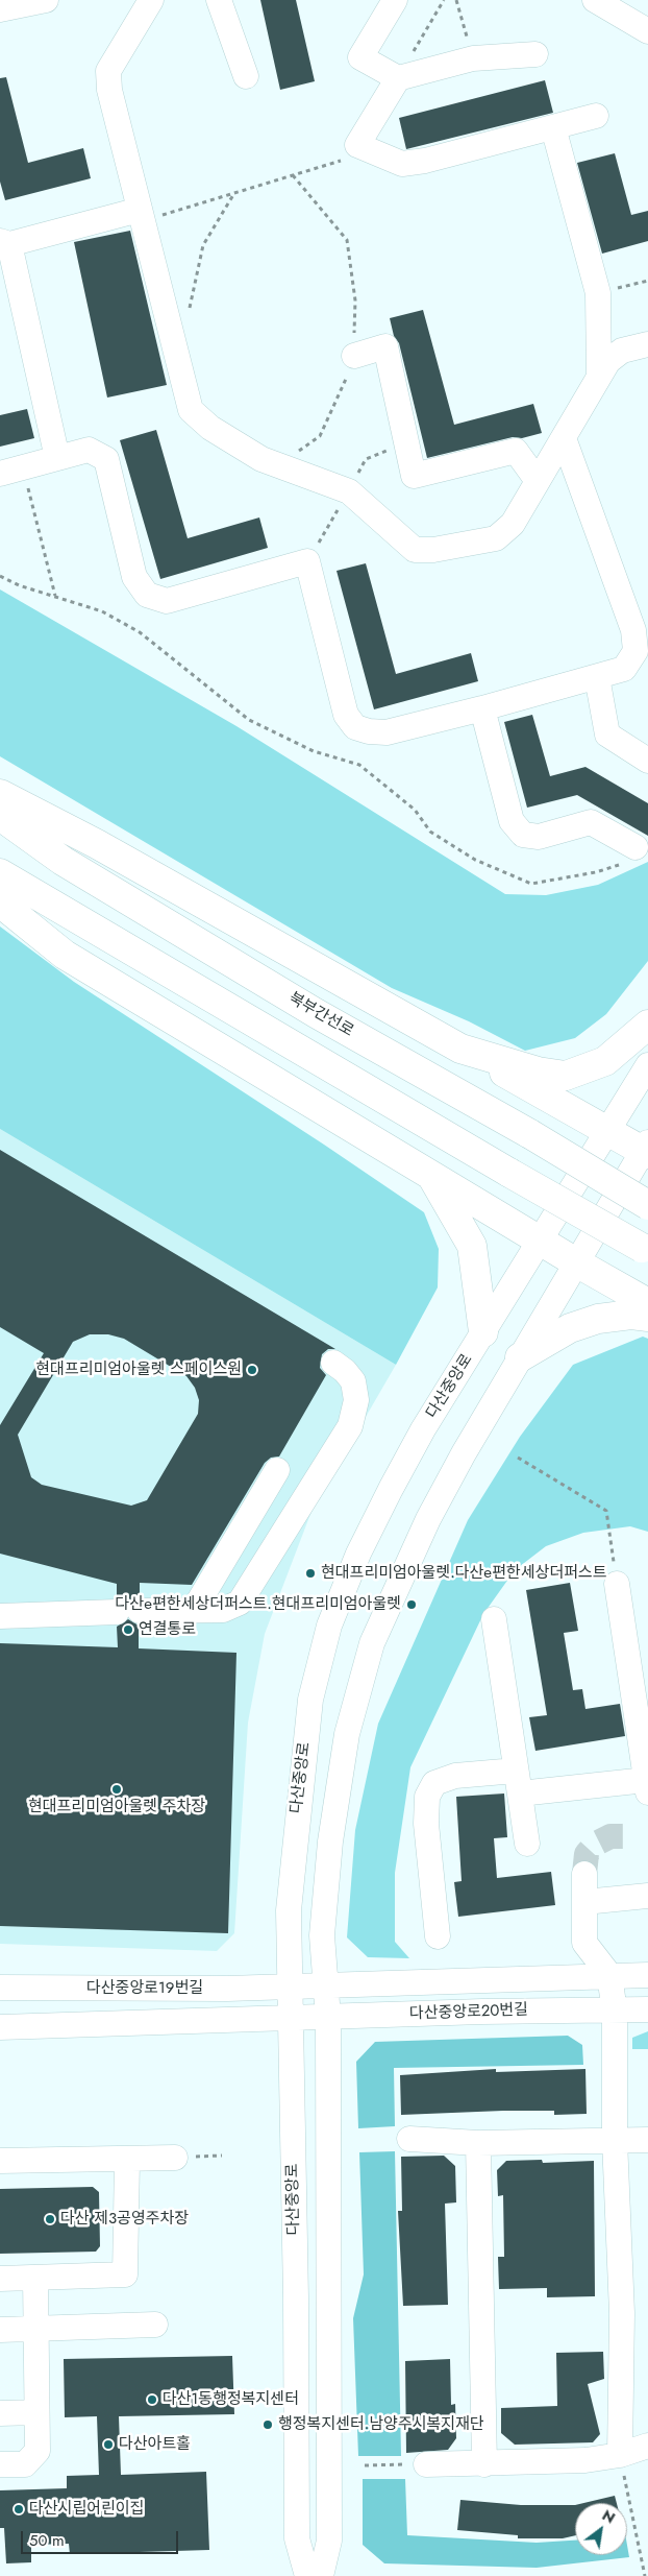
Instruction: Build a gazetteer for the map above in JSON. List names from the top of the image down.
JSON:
{
  "streets": {
    "highway": ["북부간선로"],
    "street": ["다산중앙로", "다산중앙로19번길", "다산중앙로20번길"]
  },
  "crossings": [
    ["다산중앙로", "다산중앙로19번길"],
    ["다산중앙로", "다산중앙로20번길"],
    ["다산중앙로19번길", "다산중앙로20번길"]
  ],
  "places": [
    "현대프리미엄아울렛 스페이스원",
    "현대프리미엄아울렛.다산e편한세상더퍼스트",
    "다산e편한세상더퍼스트.현대프리미엄아울렛",
    "연결통로",
    "현대프리미엄아울렛 주차장",
    "다산 제3공영주차장",
    "다산1동행정복지센터",
    "행정복지센터.남양주시복지재단",
    "다산아트홀",
    "다산시립어린이집"
  ],
  "scale_bar": "50 m",
  "north": "top right"
}
